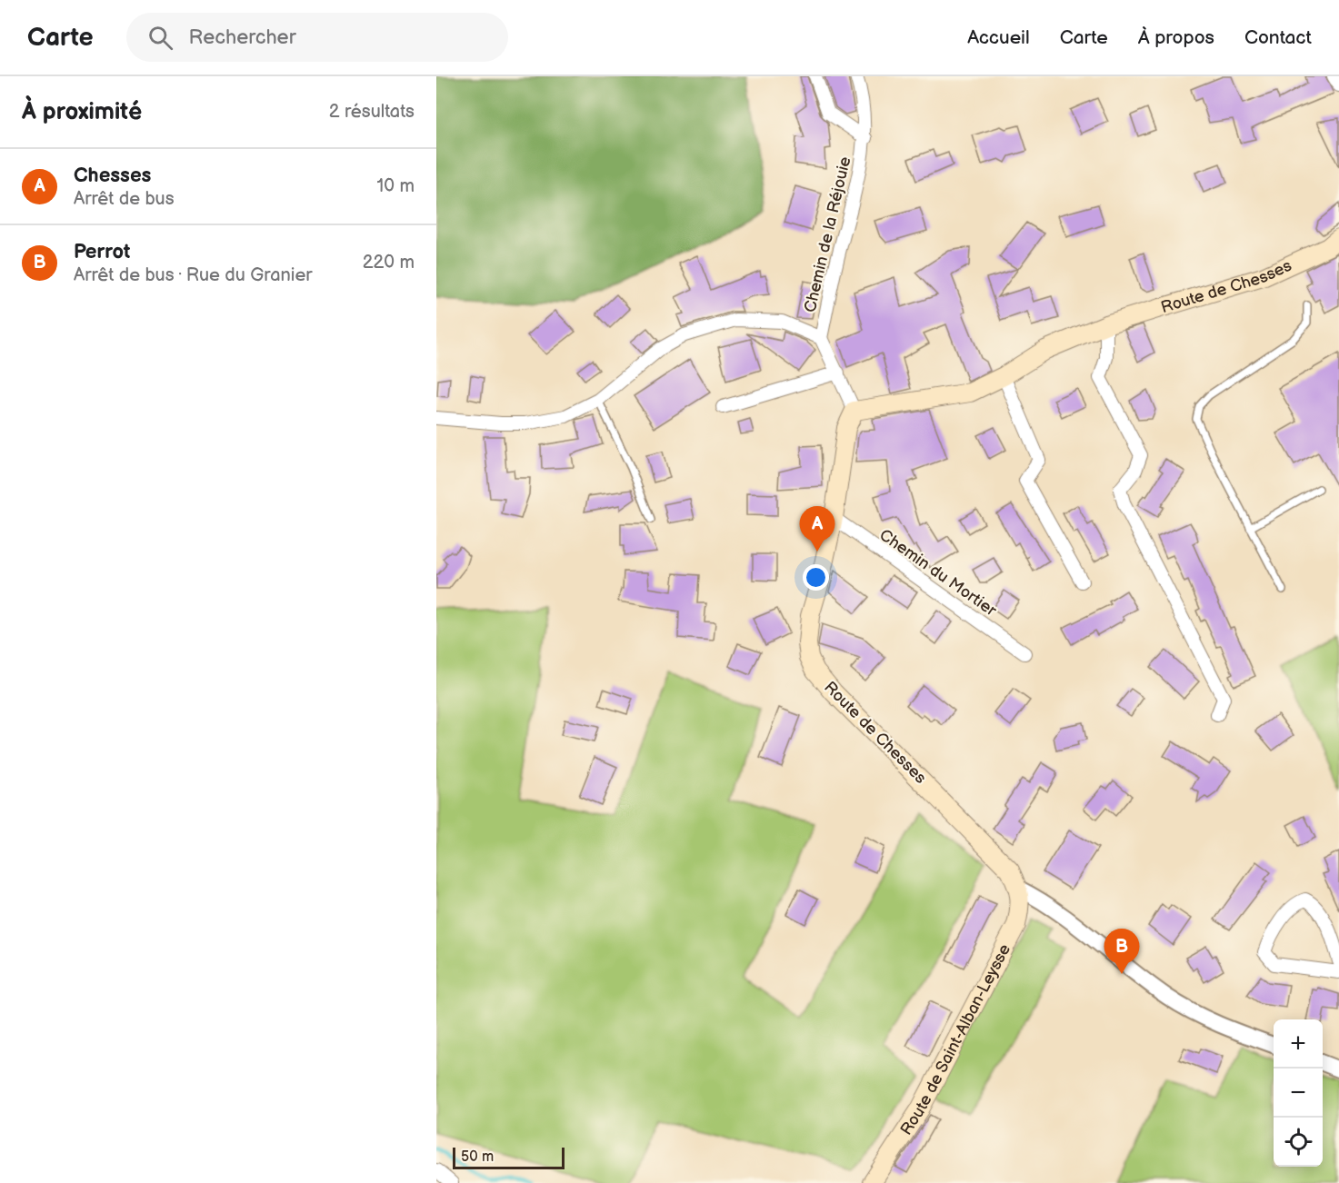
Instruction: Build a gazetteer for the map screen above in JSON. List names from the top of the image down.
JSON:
{
  "streets": {
    "main road": ["Route de Chesses", "Route de Saint-Alban-Leysse"],
    "street": ["Chemin de la Réjouie", "Chemin du Mortier"]
  },
  "crossings": [
    ["Route de Chesses", "Chemin du Mortier"],
    ["Route de Chesses", "Route de Saint-Alban-Leysse"]
  ],
  "scale_bar": "50 m",
  "page": {
    "header": "Carte",
    "search": "Rechercher",
    "nav": [
      "Accueil",
      "Carte",
      "À propos",
      "Contact"
    ],
    "heading": ["À proximité", "2 résultats"],
    "list": [
      {
        "mark": "A",
        "name": "Chesses",
        "note": "Arrêt de bus",
        "value": "10 m"
      },
      {
        "mark": "B",
        "name": "Perrot",
        "note": "Arrêt de bus · Rue du Granier",
        "value": "220 m"
      }
    ],
    "pins": ["A", "B"],
    "map_buttons": ["+", "−"],
    "scale": "50 m"
  }
}
